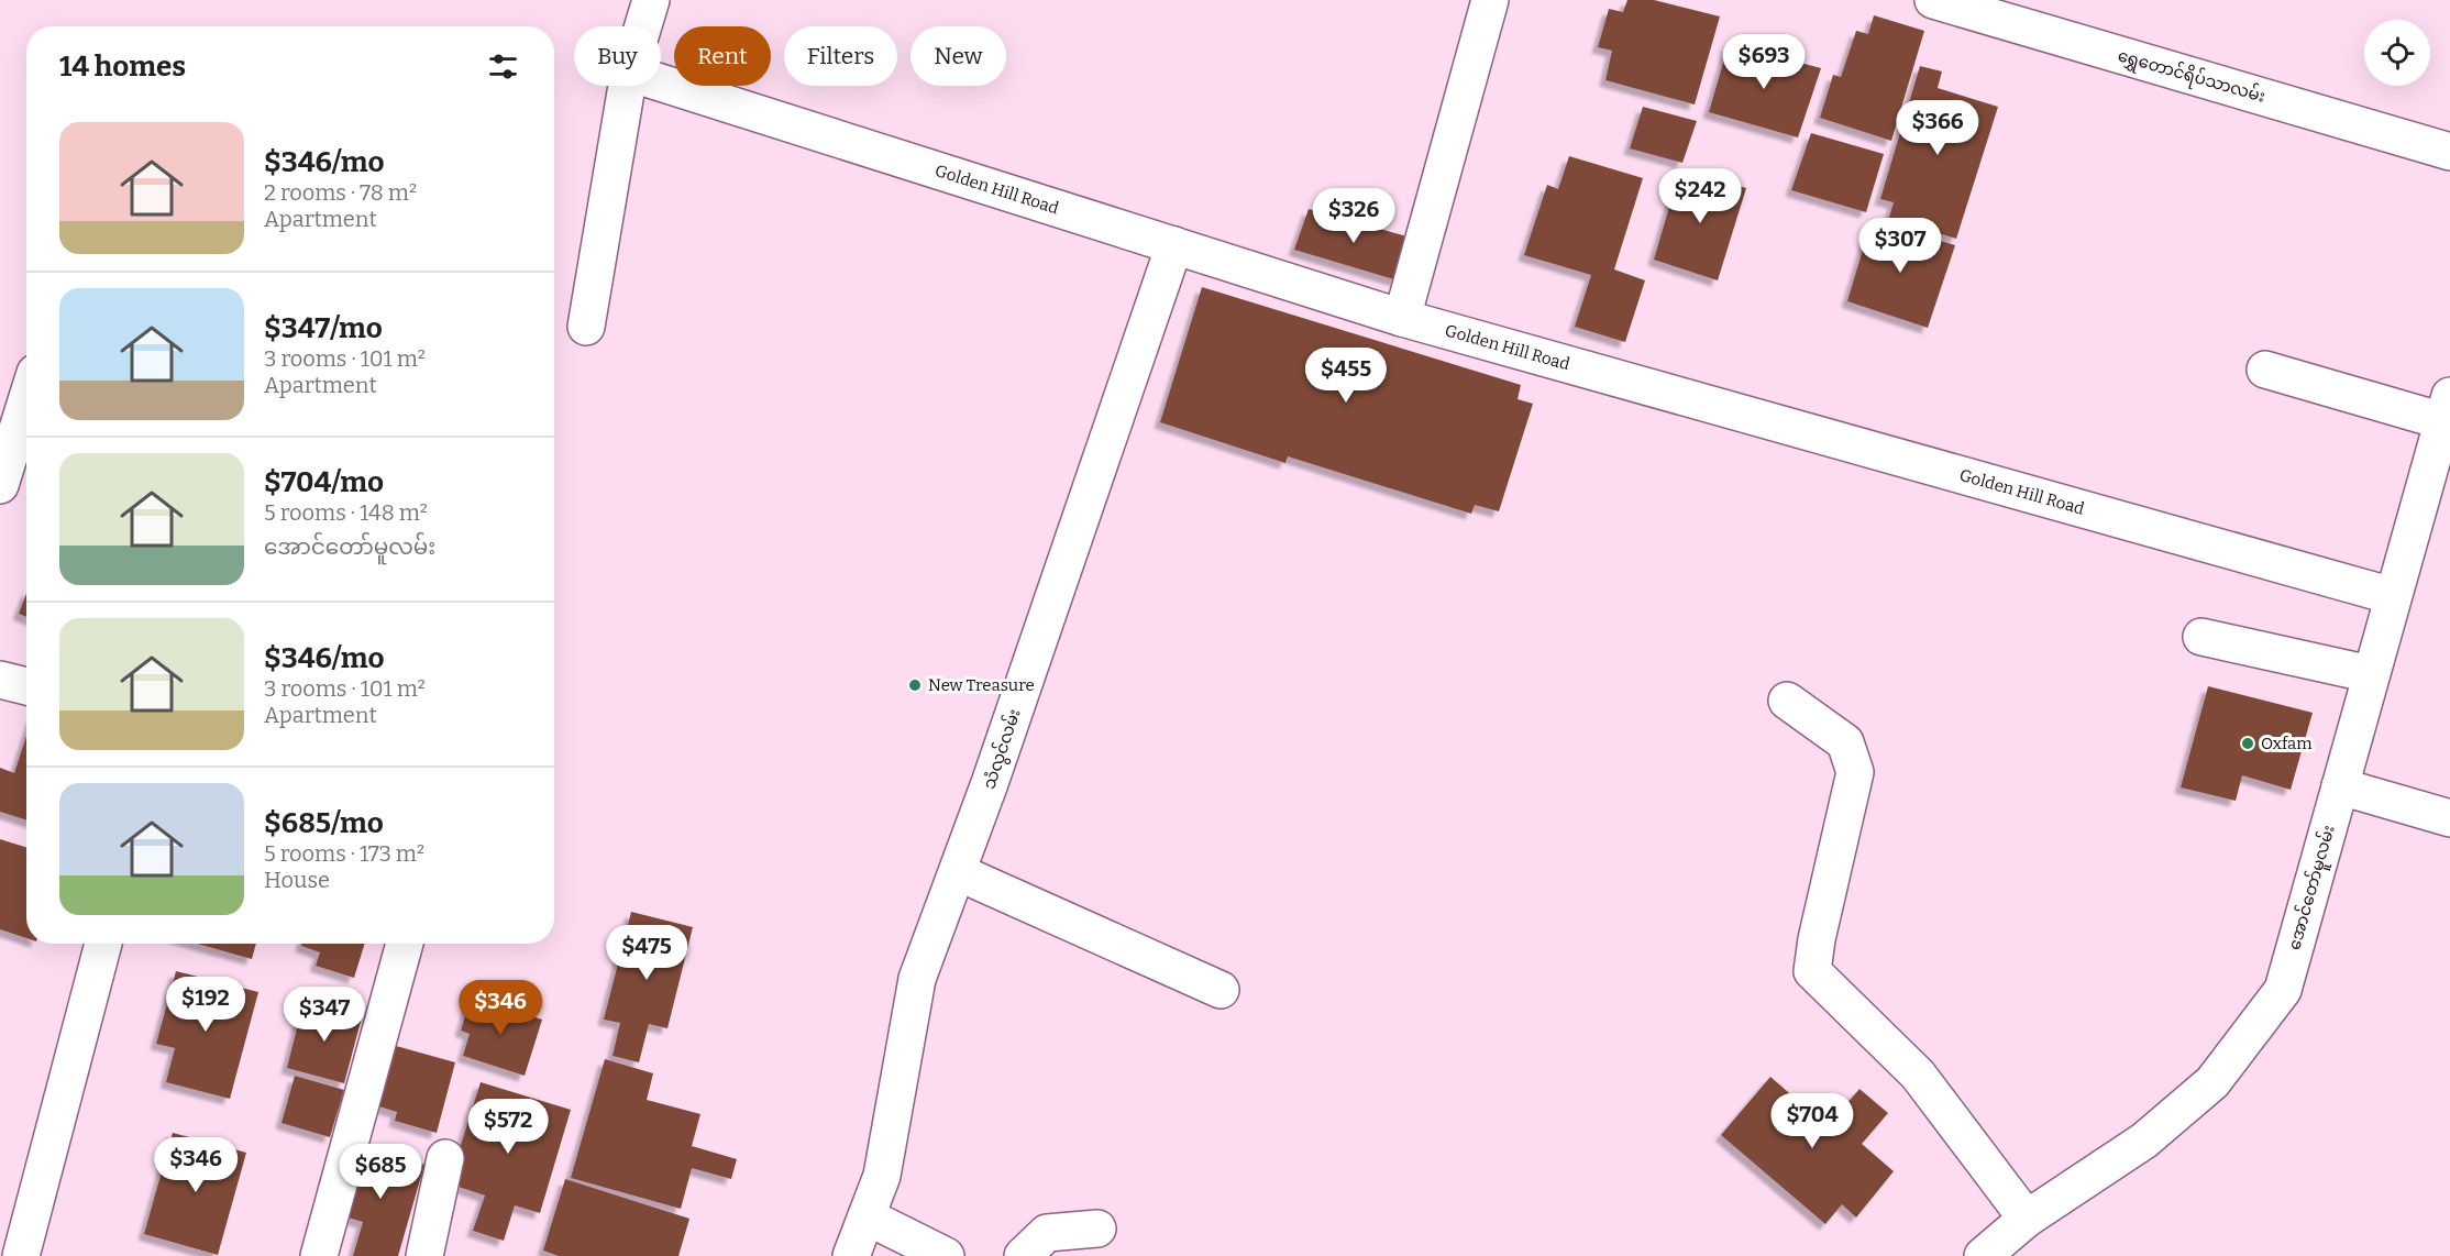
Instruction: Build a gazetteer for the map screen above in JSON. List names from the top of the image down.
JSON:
{
  "streets": {
    "street": [
      "ရွှေတောင်ရိပ်သာလမ်း",
      "Golden Hill Road",
      "သံလွင်လမ်း",
      "အောင်တော်မူလမ်း"
    ]
  },
  "crossings": [
    ["Golden Hill Road", "သံလွင်လမ်း"],
    ["Golden Hill Road", "အောင်တော်မူလမ်း"]
  ],
  "places": ["New Treasure", "Oxfam"],
  "page": {
    "chip": [
      "Buy",
      "Rent",
      "Filters",
      "New"
    ],
    "heading": "14 homes",
    "price": [
      "$693",
      "$366",
      "$242",
      "$326",
      "$307",
      "$455",
      "$475",
      "$192",
      "$346",
      "$347",
      "$704",
      "$572",
      "$346",
      "$685"
    ],
    "list": [
      {
        "name": "$346/mo",
        "note": "2 rooms · 78 m² · Apartment"
      },
      {
        "name": "$347/mo",
        "note": "3 rooms · 101 m² · Apartment"
      },
      {
        "name": "$704/mo",
        "note": "5 rooms · 148 m² · အောင်တော်မူလမ်း"
      },
      {
        "name": "$346/mo",
        "note": "3 rooms · 101 m² · Apartment"
      },
      {
        "name": "$685/mo",
        "note": "5 rooms · 173 m² · House"
      }
    ]
  }
}
